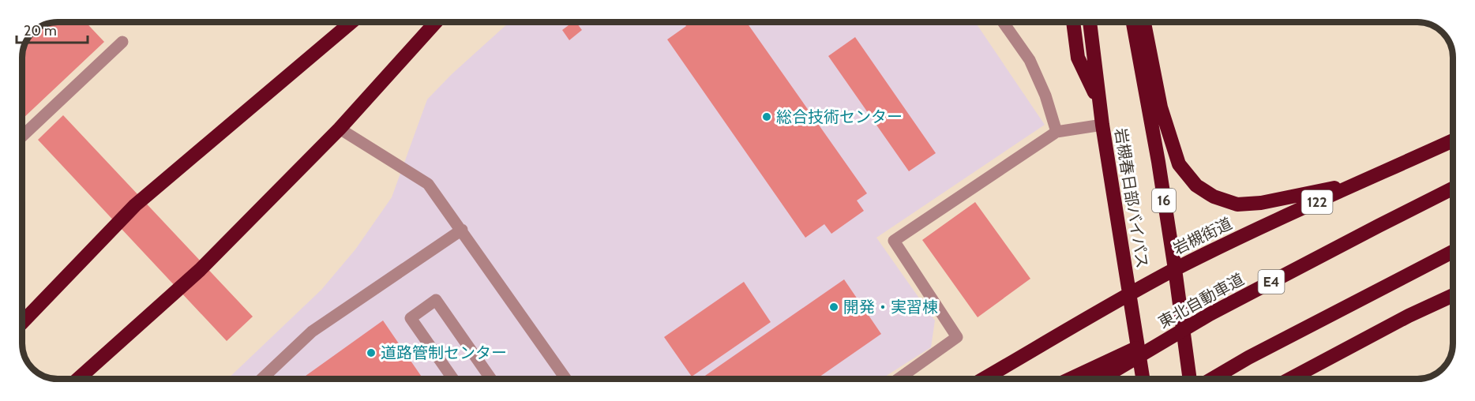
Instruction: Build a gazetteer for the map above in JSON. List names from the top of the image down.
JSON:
{
  "streets": {
    "highway": [
      "岩槻春日部バイパス",
      "16",
      "122",
      "岩槻街道",
      "E4",
      "東北自動車道"
    ]
  },
  "crossings": [
    ["岩槻春日部バイパス", "岩槻街道"]
  ],
  "places": ["総合技術センター", "開発・実習棟", "道路管制センター"],
  "scale_bar": "20 m"
}
